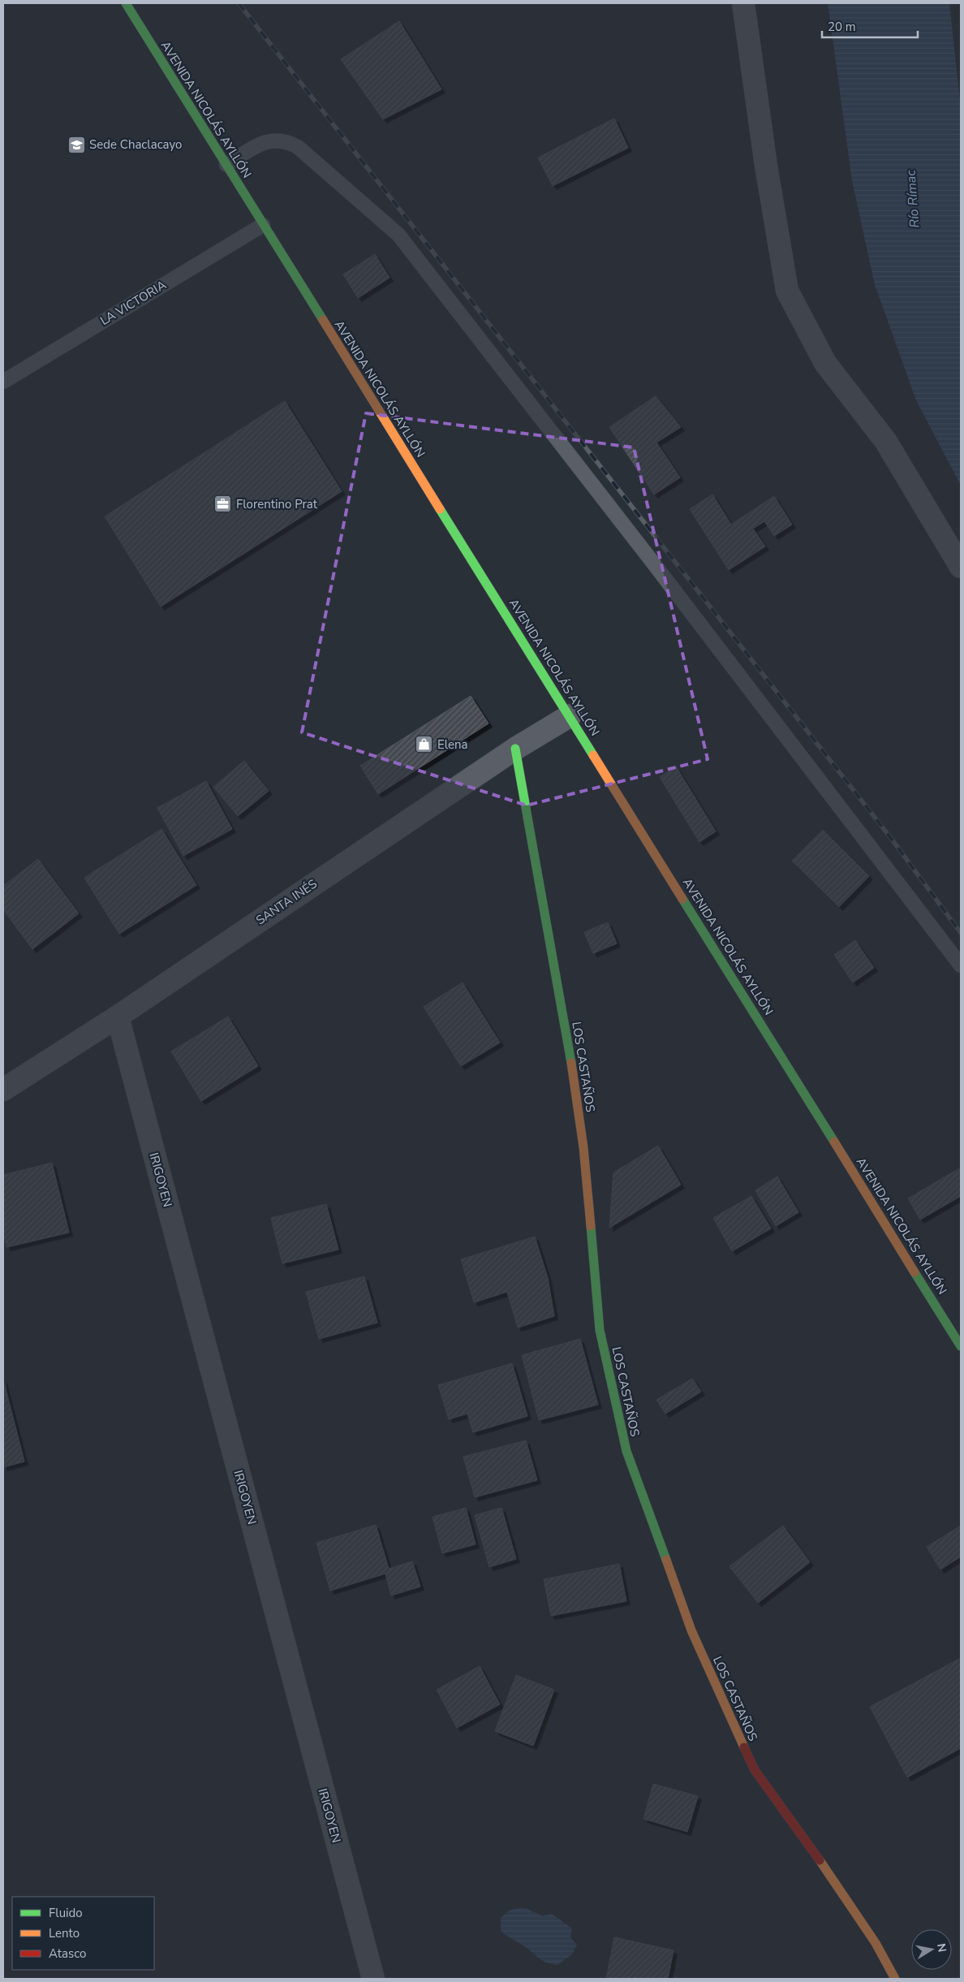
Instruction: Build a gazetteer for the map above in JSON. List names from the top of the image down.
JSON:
{
  "streets": {
    "main road": ["AVENIDA NICOLÁS AYLLÓN", "LOS CASTAÑOS"],
    "street": ["SANTA INÉS", "IRIGOYEN"],
    "lane": ["LA VICTORIA"]
  },
  "crossings": [
    ["AVENIDA NICOLÁS AYLLÓN", "LA VICTORIA"],
    ["AVENIDA NICOLÁS AYLLÓN", "SANTA INÉS"],
    ["SANTA INÉS", "LOS CASTAÑOS"],
    ["SANTA INÉS", "IRIGOYEN"]
  ],
  "water": ["Río Rímac"],
  "places": {
    "school or university": ["Sede Chaclacayo"],
    "office": ["Florentino Prat"],
    "shop": ["Elena"]
  },
  "legend": ["Fluido", "Lento", "Atasco"],
  "scale_bar": "20 m",
  "north": "right"
}
